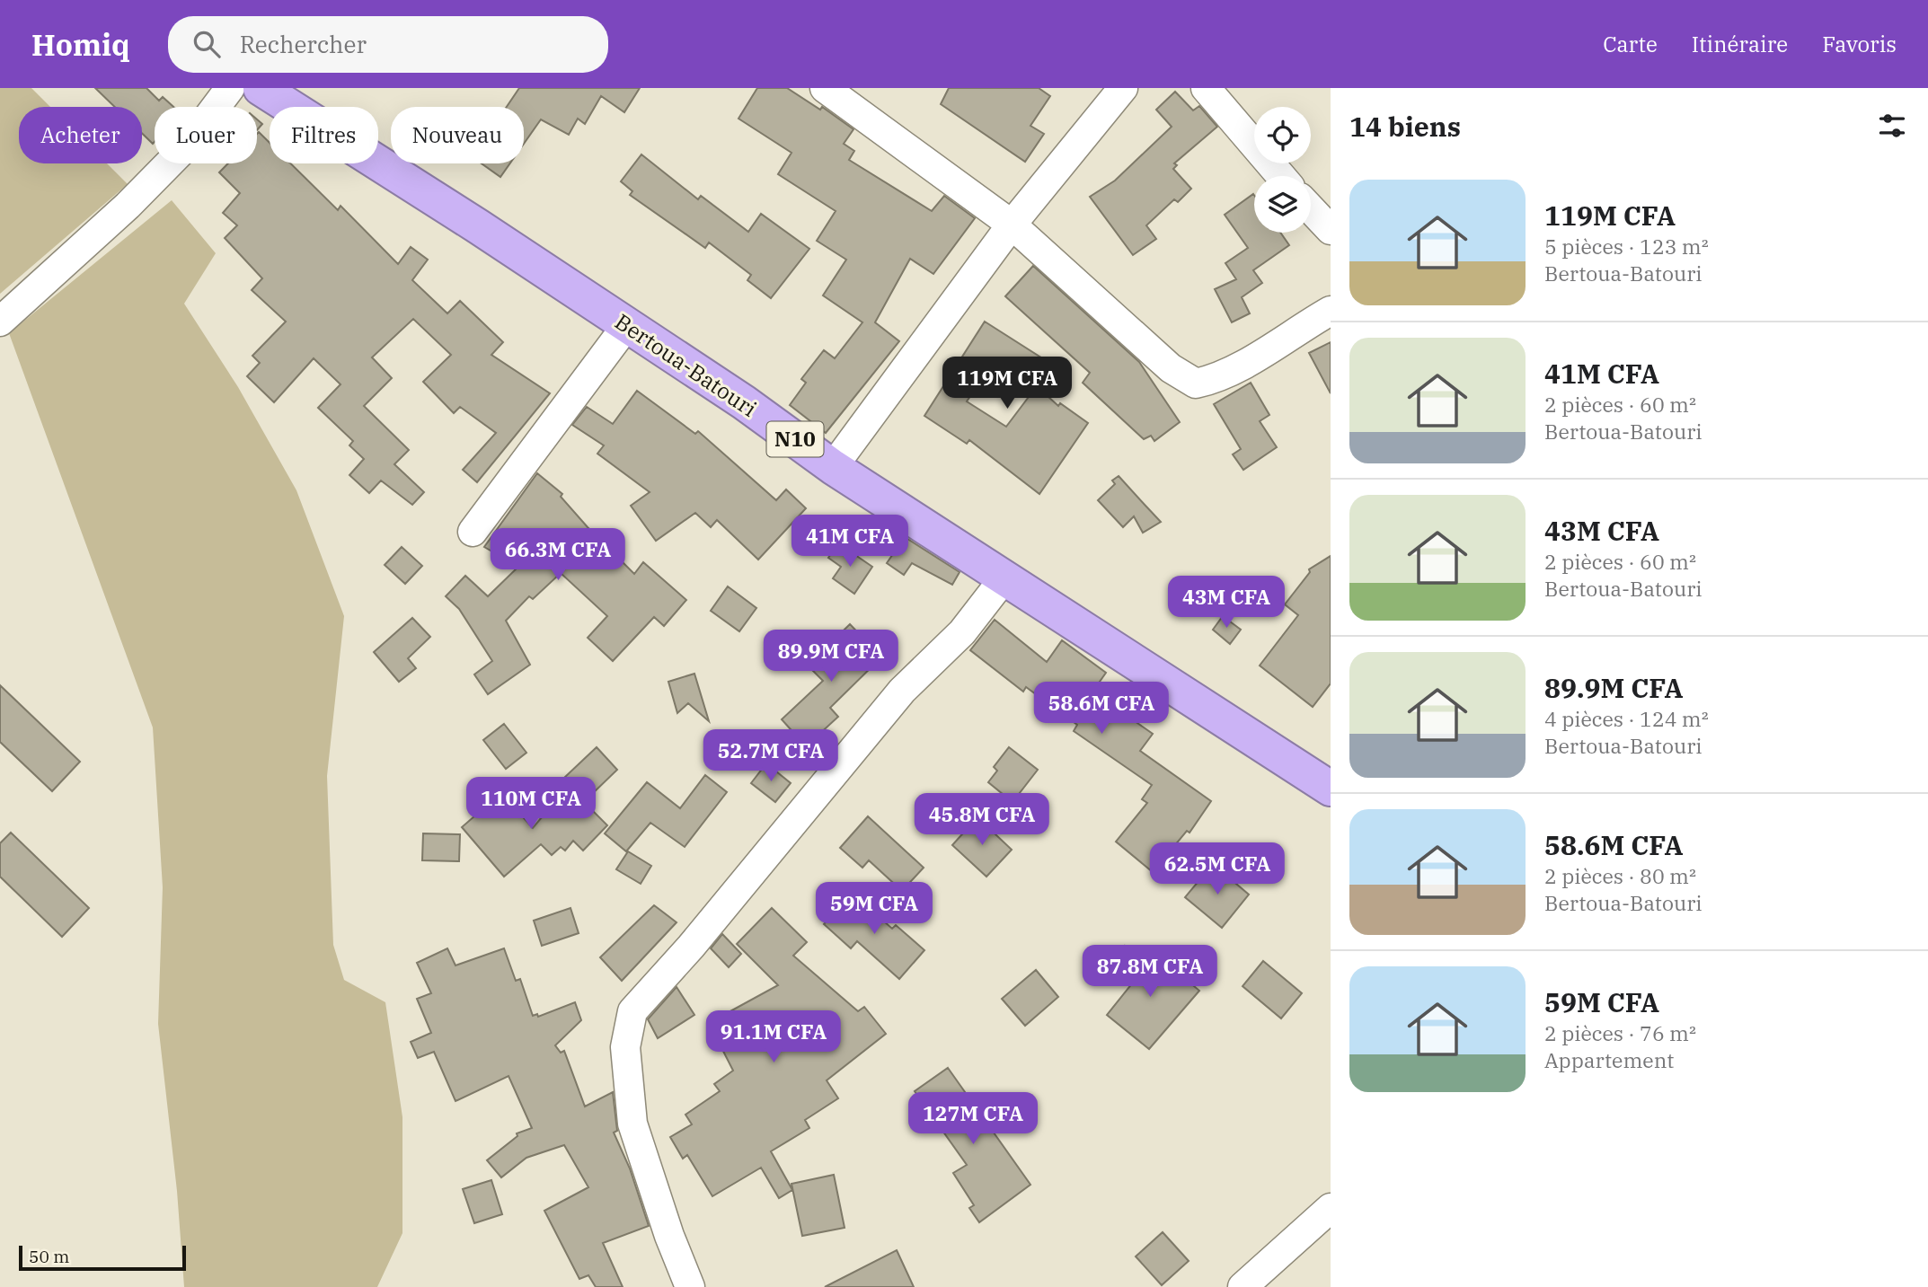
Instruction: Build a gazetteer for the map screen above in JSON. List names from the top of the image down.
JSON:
{
  "streets": {
    "highway": ["Bertoua-Batouri", "N10"]
  },
  "scale_bar": "50 m",
  "page": {
    "header": "Homiq",
    "search": "Rechercher",
    "nav": ["Carte", "Itinéraire", "Favoris"],
    "heading": "14 biens",
    "chip": [
      "Acheter",
      "Louer",
      "Filtres",
      "Nouveau"
    ],
    "list": [
      {
        "name": "119M CFA",
        "note": "5 pièces · 123 m² · Bertoua-Batouri"
      },
      {
        "name": "41M CFA",
        "note": "2 pièces · 60 m² · Bertoua-Batouri"
      },
      {
        "name": "43M CFA",
        "note": "2 pièces · 60 m² · Bertoua-Batouri"
      },
      {
        "name": "89.9M CFA",
        "note": "4 pièces · 124 m² · Bertoua-Batouri"
      },
      {
        "name": "58.6M CFA",
        "note": "2 pièces · 80 m² · Bertoua-Batouri"
      },
      {
        "name": "59M CFA",
        "note": "2 pièces · 76 m² · Appartement"
      }
    ],
    "price": [
      "119M CFA",
      "41M CFA",
      "66.3M CFA",
      "43M CFA",
      "89.9M CFA",
      "58.6M CFA",
      "52.7M CFA",
      "110M CFA",
      "45.8M CFA",
      "62.5M CFA",
      "59M CFA",
      "87.8M CFA",
      "91.1M CFA",
      "127M CFA"
    ],
    "scale": "50 m"
  }
}
